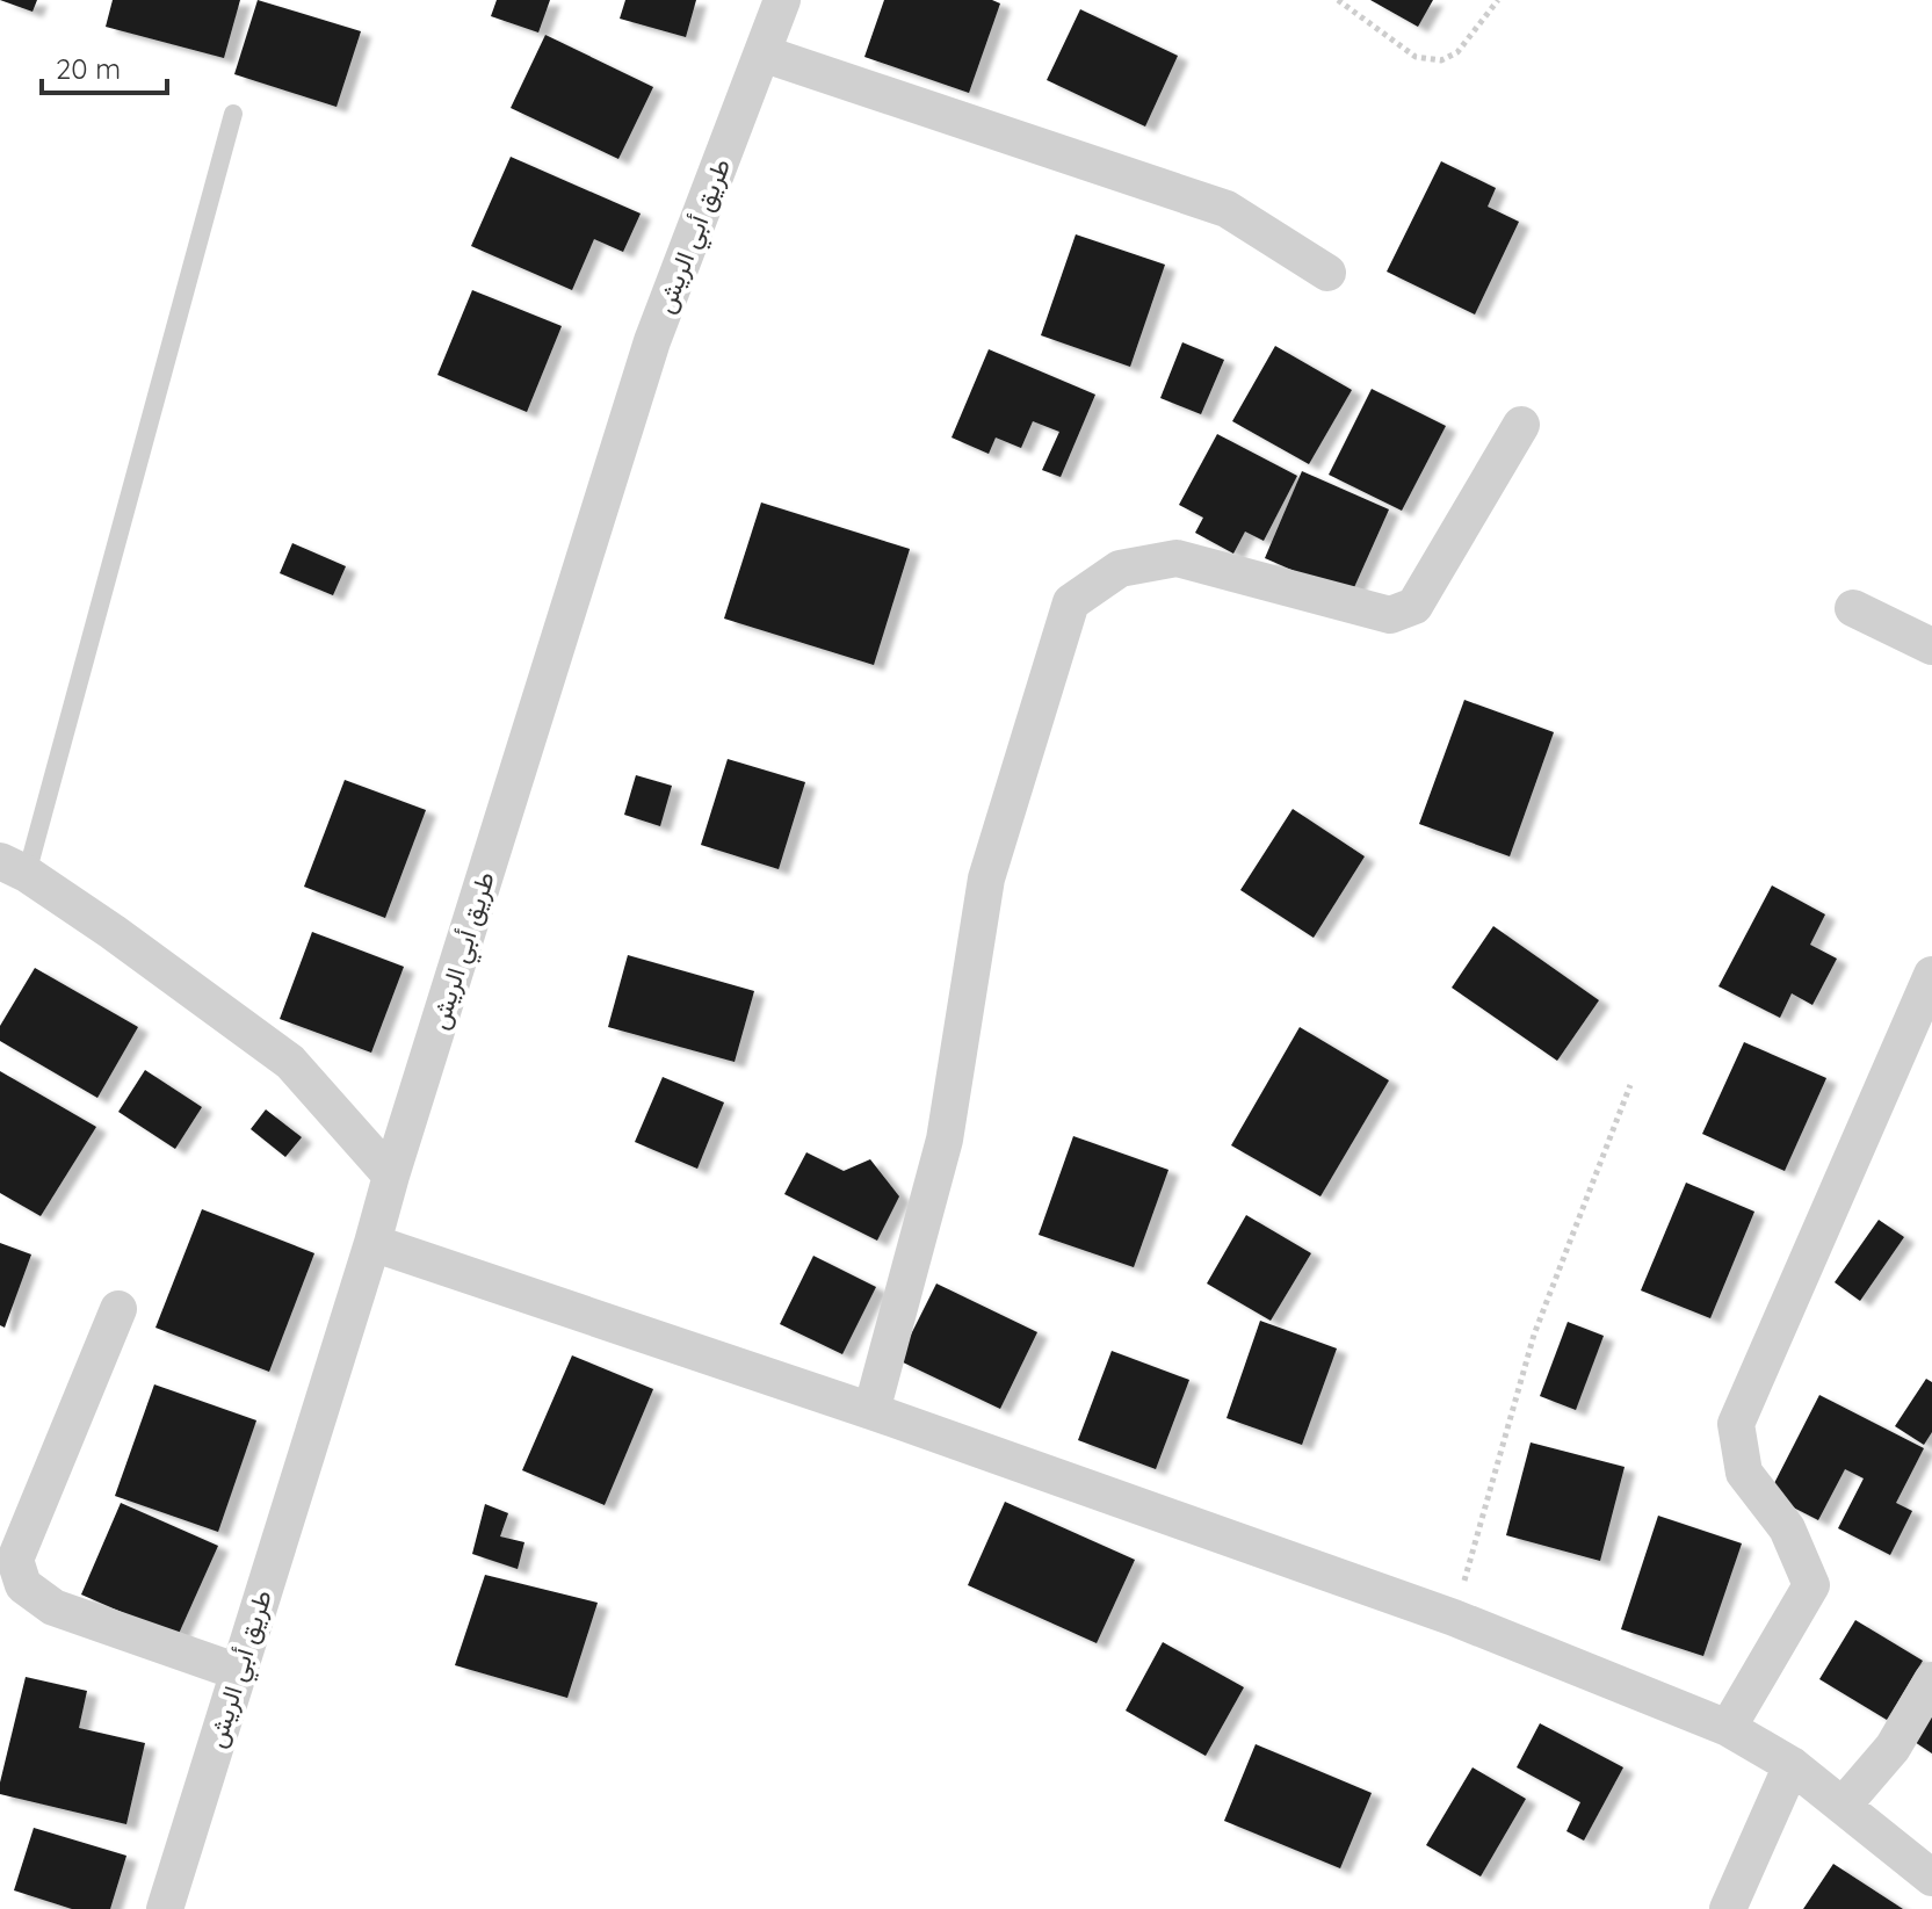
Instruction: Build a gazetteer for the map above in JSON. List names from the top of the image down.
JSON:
{
  "streets": {
    "street": ["طريق أبي الريش"]
  },
  "scale_bar": "20 m"
}
